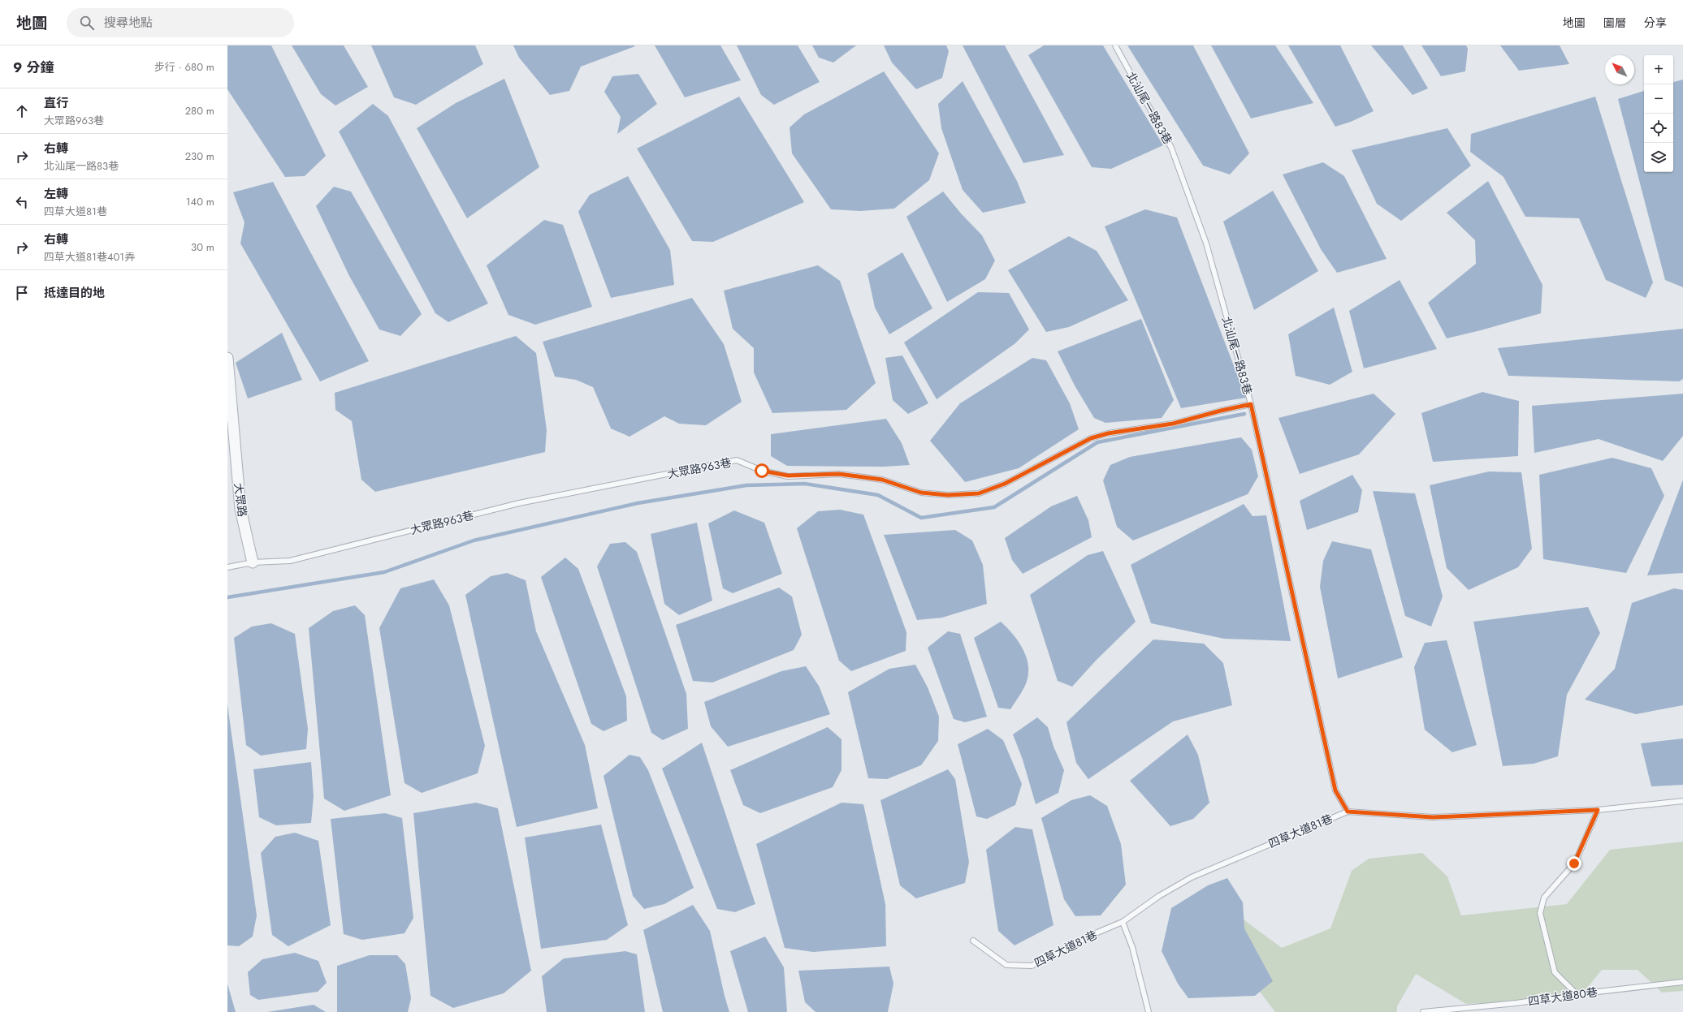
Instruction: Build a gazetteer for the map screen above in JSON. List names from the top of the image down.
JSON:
{
  "streets": {
    "street": ["大眾路"],
    "lane": [
      "北汕尾一路83巷",
      "大眾路963巷",
      "四草大道81巷",
      "四草大道80巷"
    ]
  },
  "crossings": [
    ["北汕尾一路83巷", "大眾路963巷"],
    ["北汕尾一路83巷", "四草大道81巷"],
    ["大眾路963巷", "大眾路"]
  ],
  "north": "top left",
  "page": {
    "header": "地圖",
    "search": "搜尋地點",
    "nav": ["地圖", "圖層", "分享"],
    "heading": ["9 分鐘", "步行 · 680 m"],
    "map_buttons": ["+", "−"],
    "list": [
      ["直行", "大眾路963巷", "280 m"],
      ["右轉", "北汕尾一路83巷", "230 m"],
      ["左轉", "四草大道81巷", "140 m"],
      ["右轉", "四草大道81巷401弄", "30 m"],
      "抵達目的地"
    ]
  }
}
